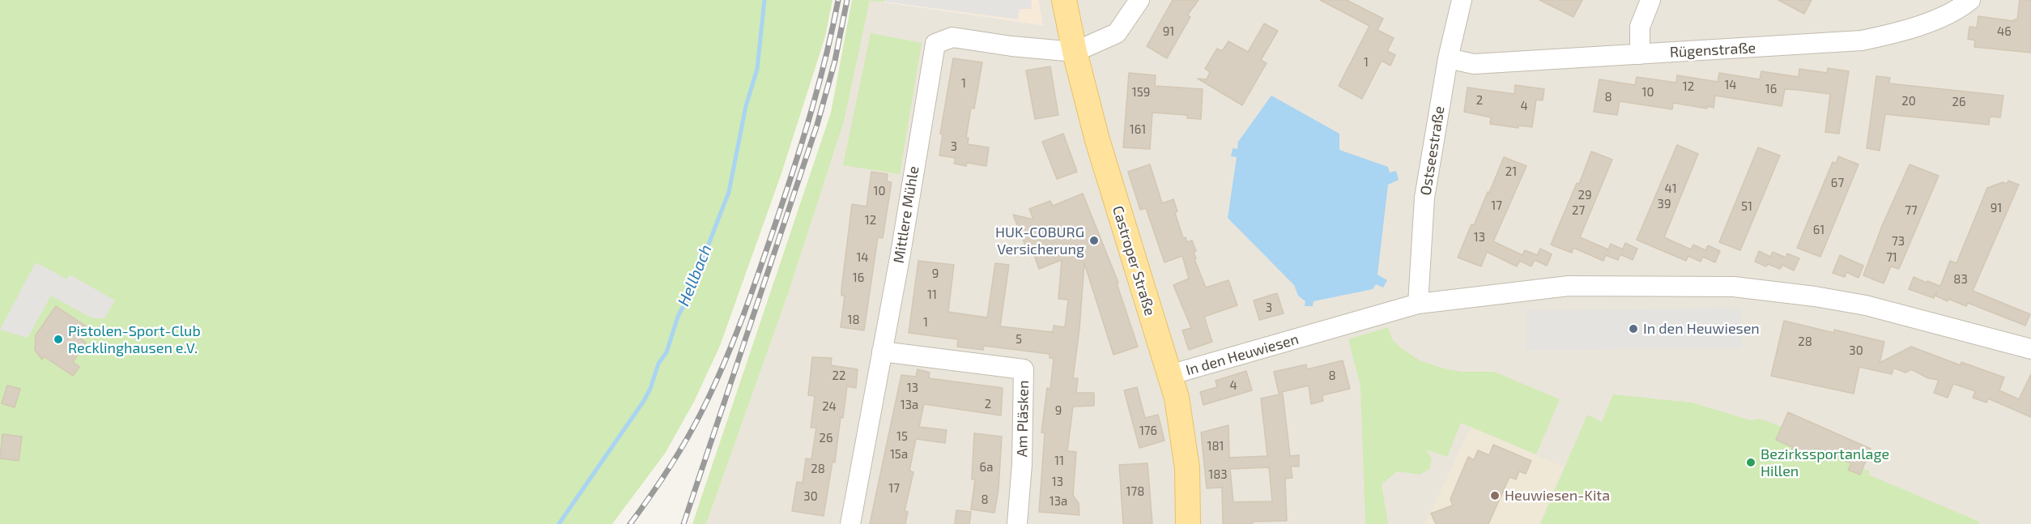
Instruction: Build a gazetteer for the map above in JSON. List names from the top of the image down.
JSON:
{
  "streets": {
    "main road": ["Castroper Straße"],
    "street": [
      "Rügenstraße",
      "Ostseestraße",
      "Mittlere Mühle",
      "In den Heuwiesen",
      "Am Pläsken"
    ]
  },
  "crossings": [
    ["Rügenstraße", "Ostseestraße"],
    ["Ostseestraße", "In den Heuwiesen"],
    ["Mittlere Mühle", "Castroper Straße"],
    ["Mittlere Mühle", "Am Pläsken"],
    ["Castroper Straße", "In den Heuwiesen"]
  ],
  "water": ["Hellbach"],
  "places": [
    "HUK-COBURG Versicherung",
    "In den Heuwiesen",
    "Pistolen-Sport-Club Recklinghausen e.V.",
    "Bezirkssportanlage Hillen",
    "Heuwiesen-Kita"
  ],
  "house_numbers": [
    "91",
    "46",
    "1",
    "1",
    "14",
    "12",
    "16",
    "159",
    "10",
    "8",
    "2",
    "20",
    "26",
    "4",
    "161",
    "3",
    "21",
    "67",
    "41",
    "10",
    "29",
    "39",
    "17",
    "51",
    "91",
    "27",
    "77",
    "12",
    "61",
    "13",
    "73",
    "14",
    "71",
    "9",
    "16",
    "83",
    "11",
    "3",
    "18",
    "1",
    "5",
    "28",
    "30",
    "22",
    "8",
    "4",
    "13",
    "2",
    "13a",
    "24",
    "9",
    "176",
    "15",
    "26",
    "181",
    "15a",
    "11",
    "6a",
    "28",
    "183",
    "13",
    "17",
    "178",
    "30",
    "8",
    "13a"
  ]
}
